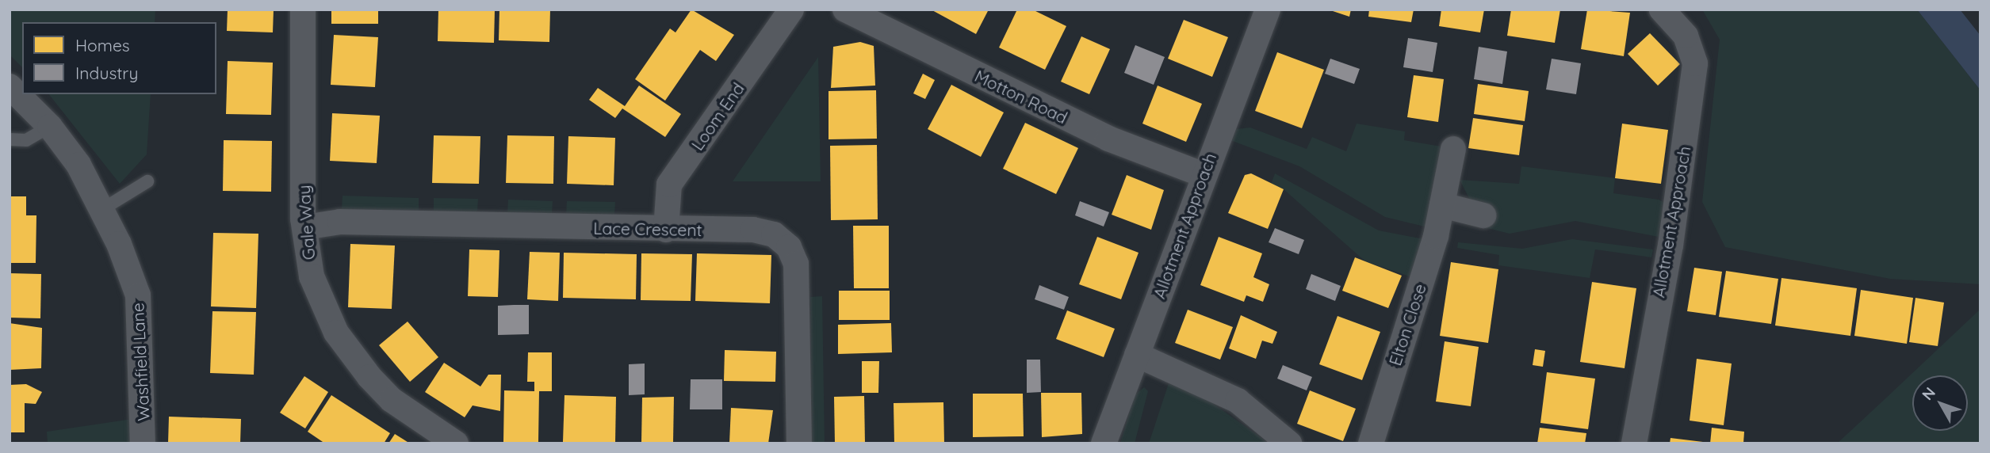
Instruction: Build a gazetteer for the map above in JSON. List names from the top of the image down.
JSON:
{
  "streets": {
    "street": [
      "Motton Road",
      "Loom End",
      "Allotment Approach",
      "Gale Way",
      "Lace Crescent",
      "Elton Close",
      "Washfield Lane"
    ]
  },
  "crossings": [
    ["Motton Road", "Allotment Approach"],
    ["Loom End", "Lace Crescent"],
    ["Gale Way", "Lace Crescent"]
  ],
  "legend": ["Homes", "Industry"],
  "north": "top left"
}
